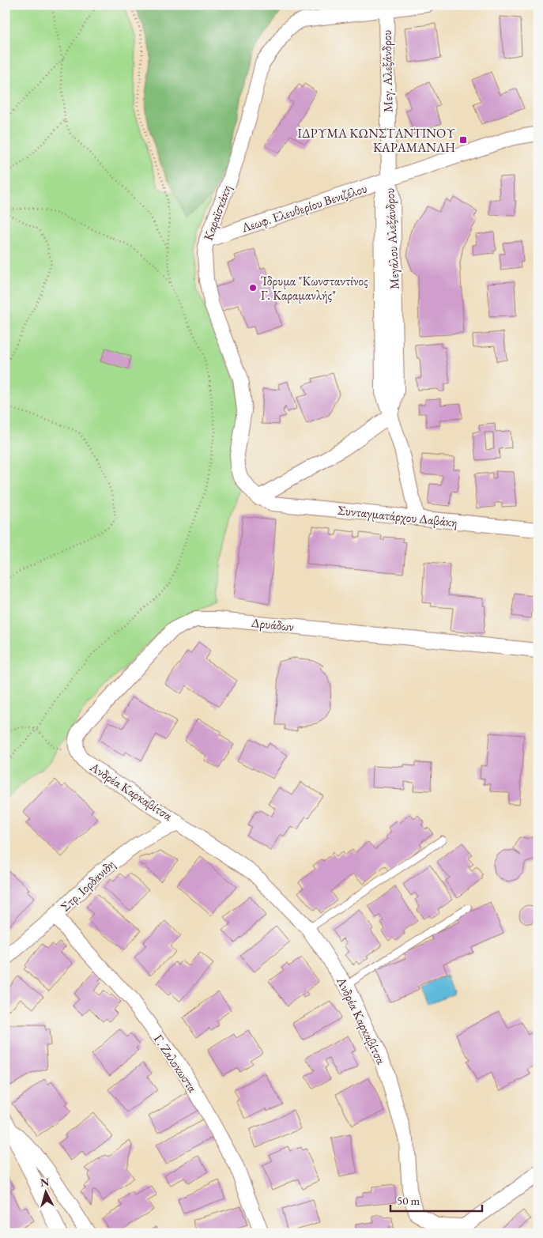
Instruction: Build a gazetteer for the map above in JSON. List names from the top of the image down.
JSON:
{
  "streets": {
    "street": [
      "Μεγ. Αλεξάνδρου",
      "Λεωφ. Ελευθερίου Βενιζέλου",
      "Καραϊσκάκη",
      "Μεγάλου Αλεξάνδρου",
      "Συνταγματάρχου Δαβάκη",
      "Δρυάδων",
      "Ανδρέα Καρκαβίτσα",
      "Στρ. Ιορδανιδη",
      "Γ. Ζαλοκωστα"
    ]
  },
  "crossings": [
    ["Μεγ. Αλεξάνδρου", "Λεωφ. Ελευθερίου Βενιζέλου"],
    ["Μεγ. Αλεξάνδρου", "Καραϊσκάκη"],
    ["Μεγ. Αλεξάνδρου", "Μεγάλου Αλεξάνδρου"],
    ["Λεωφ. Ελευθερίου Βενιζέλου", "Καραϊσκάκη"],
    ["Λεωφ. Ελευθερίου Βενιζέλου", "Μεγάλου Αλεξάνδρου"],
    ["Καραϊσκάκη", "Συνταγματάρχου Δαβάκη"],
    ["Δρυάδων", "Ανδρέα Καρκαβίτσα"],
    ["Ανδρέα Καρκαβίτσα", "Στρ. Ιορδανιδη"],
    ["Στρ. Ιορδανιδη", "Γ. Ζαλοκωστα"]
  ],
  "places": {
    "transit": ["ΙΔΡΥΜΑ ΚΩΝΣΤΑΝΤΙΝΟΥ ΚΑΡΑΜΑΝΛΗ"],
    "other": ["Ίδρυμα \"Κωνσταντίνος Γ. Καραμανλής\""]
  },
  "scale_bar": "50 m",
  "north": "top"
}
